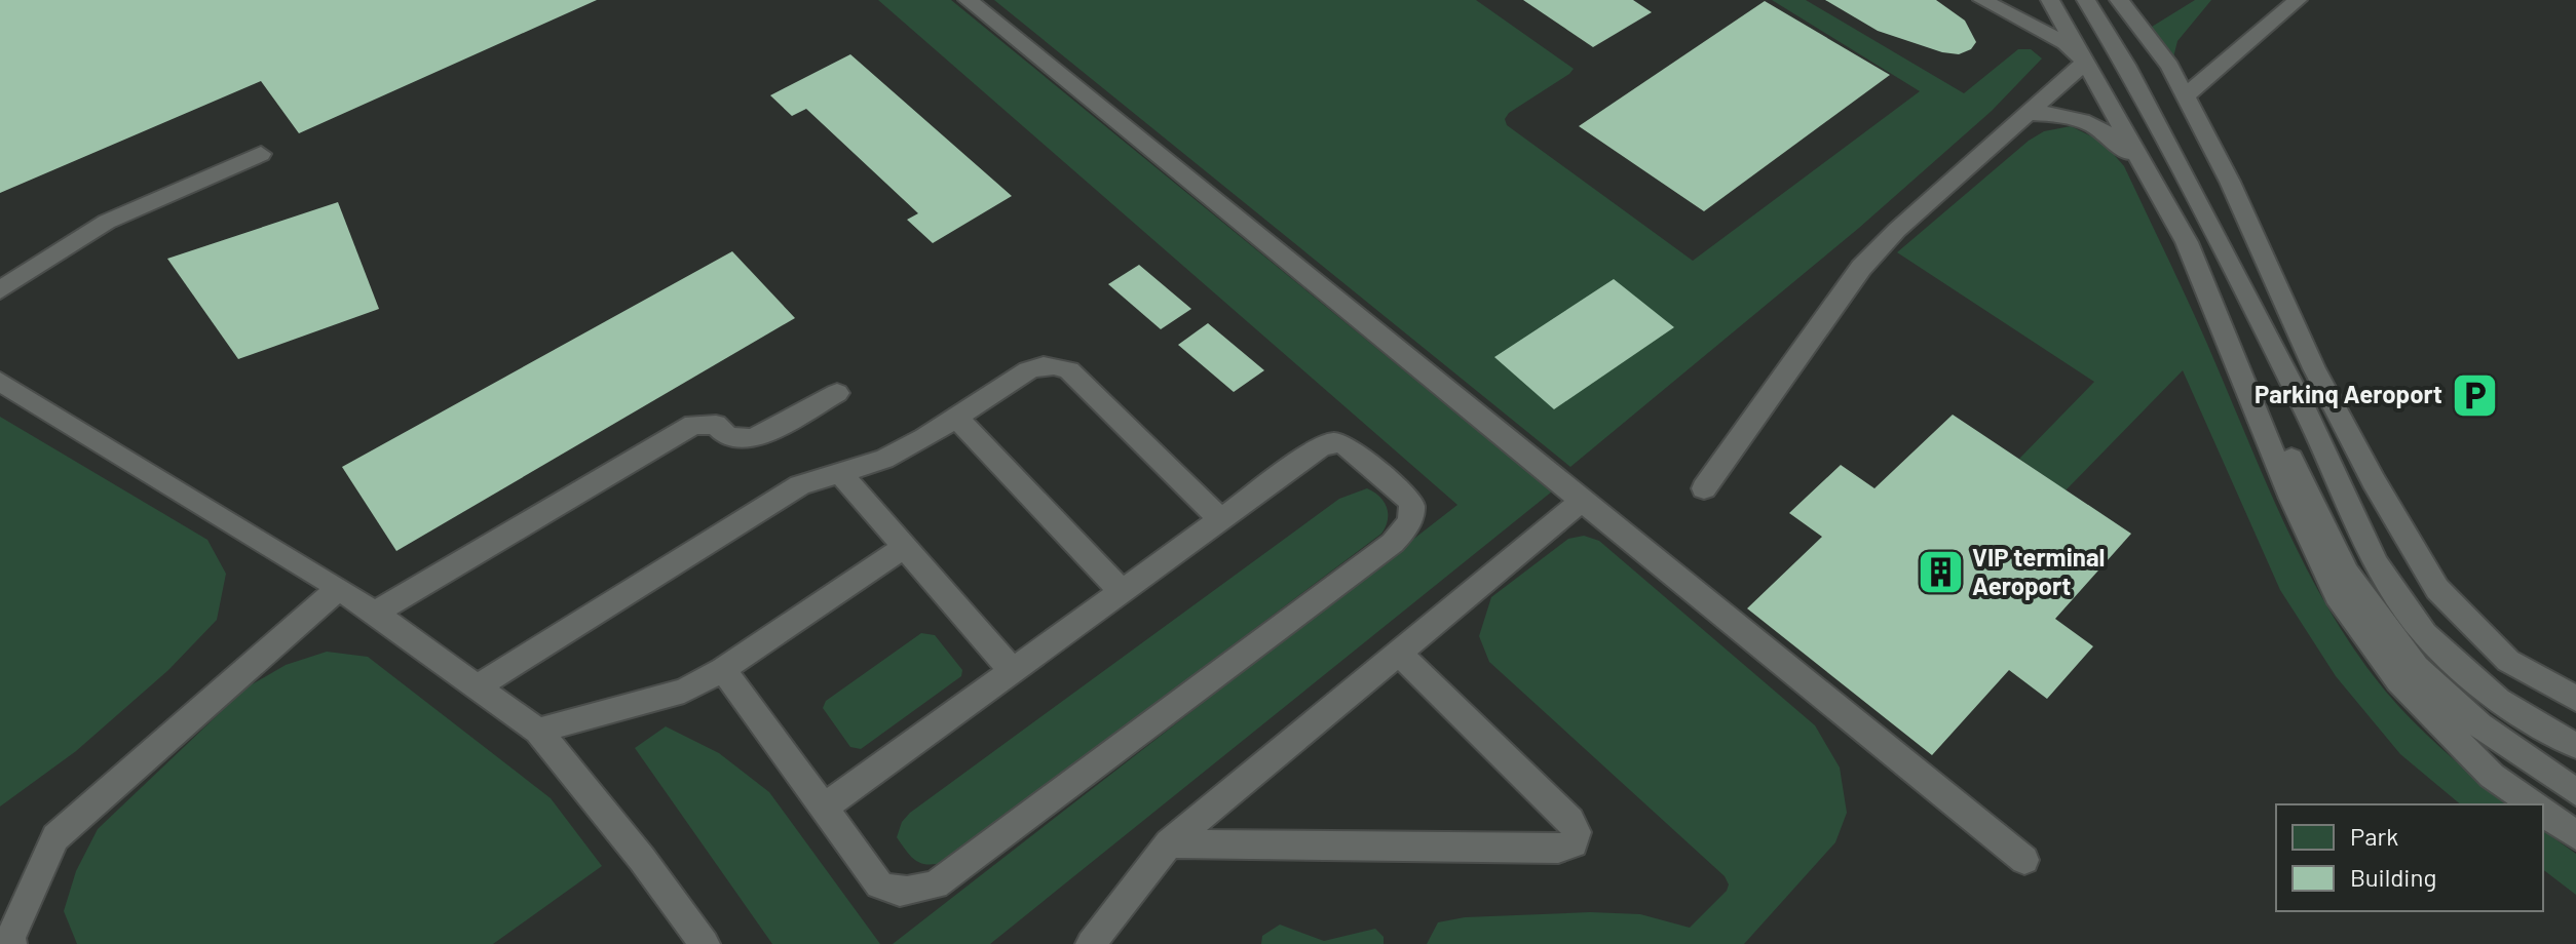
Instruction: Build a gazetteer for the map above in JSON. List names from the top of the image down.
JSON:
{
  "places": {
    "parking": ["Parkinq Aeroport"],
    "building": ["VIP terminal Aeroport"]
  },
  "legend": ["Park", "Building"]
}
